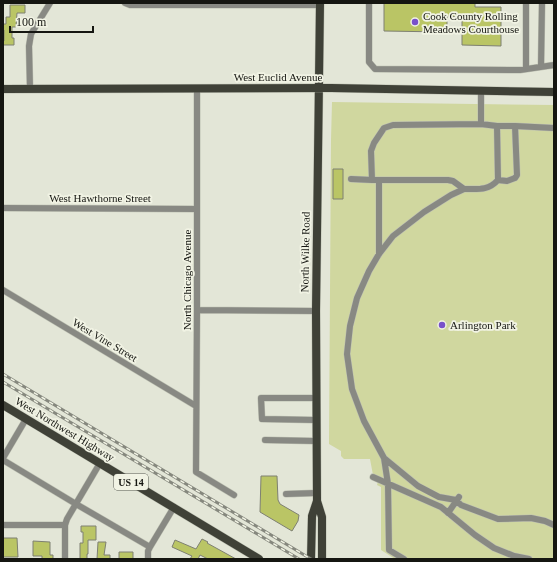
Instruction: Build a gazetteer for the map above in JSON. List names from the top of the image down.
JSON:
{
  "streets": {
    "main road": [
      "West Euclid Avenue",
      "North Wilke Road",
      "West Northwest Highway",
      "US 14"
    ],
    "street": ["West Hawthorne Street", "North Chicago Avenue", "West Vine Street"]
  },
  "crossings": [
    ["West Euclid Avenue", "North Wilke Road"],
    ["West Euclid Avenue", "North Chicago Avenue"],
    ["West Hawthorne Street", "North Chicago Avenue"],
    ["North Chicago Avenue", "West Vine Street"]
  ],
  "places": ["Cook County Rolling Meadows Courthouse", "Arlington Park"],
  "scale_bar": "100 m"
}
